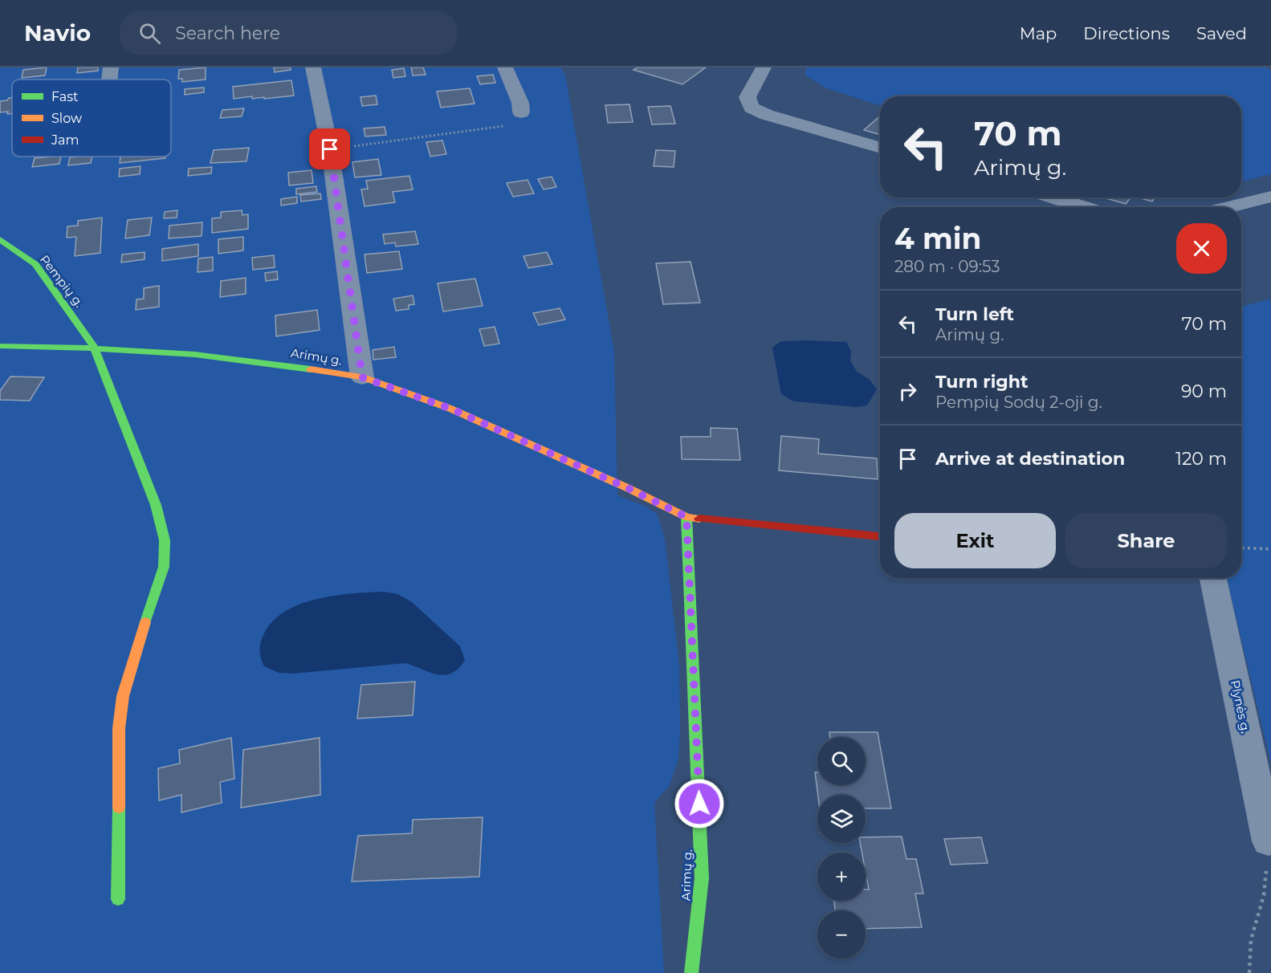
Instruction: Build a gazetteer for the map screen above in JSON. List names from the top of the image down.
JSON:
{
  "streets": {
    "street": ["Pempių g.", "Arimų g.", "Plynės g."]
  },
  "crossings": [
    ["Pempių g.", "Arimų g."]
  ],
  "legend": ["Fast", "Slow", "Jam"],
  "page": {
    "header": "Navio",
    "search": "Search here",
    "nav": ["Map", "Directions", "Saved"],
    "turn": ["70 m", "Arimų g."],
    "heading": ["4 min", "280 m · 09:53"],
    "list": [
      {
        "name": "Turn left",
        "note": "Arimų g.",
        "value": "70 m"
      },
      {
        "name": "Turn right",
        "note": "Pempių Sodų 2-oji g.",
        "value": "90 m"
      },
      {
        "name": "Arrive at destination",
        "value": "120 m"
      }
    ],
    "buttons": ["Exit", "Share"],
    "map_buttons": ["+", "−"]
  }
}
